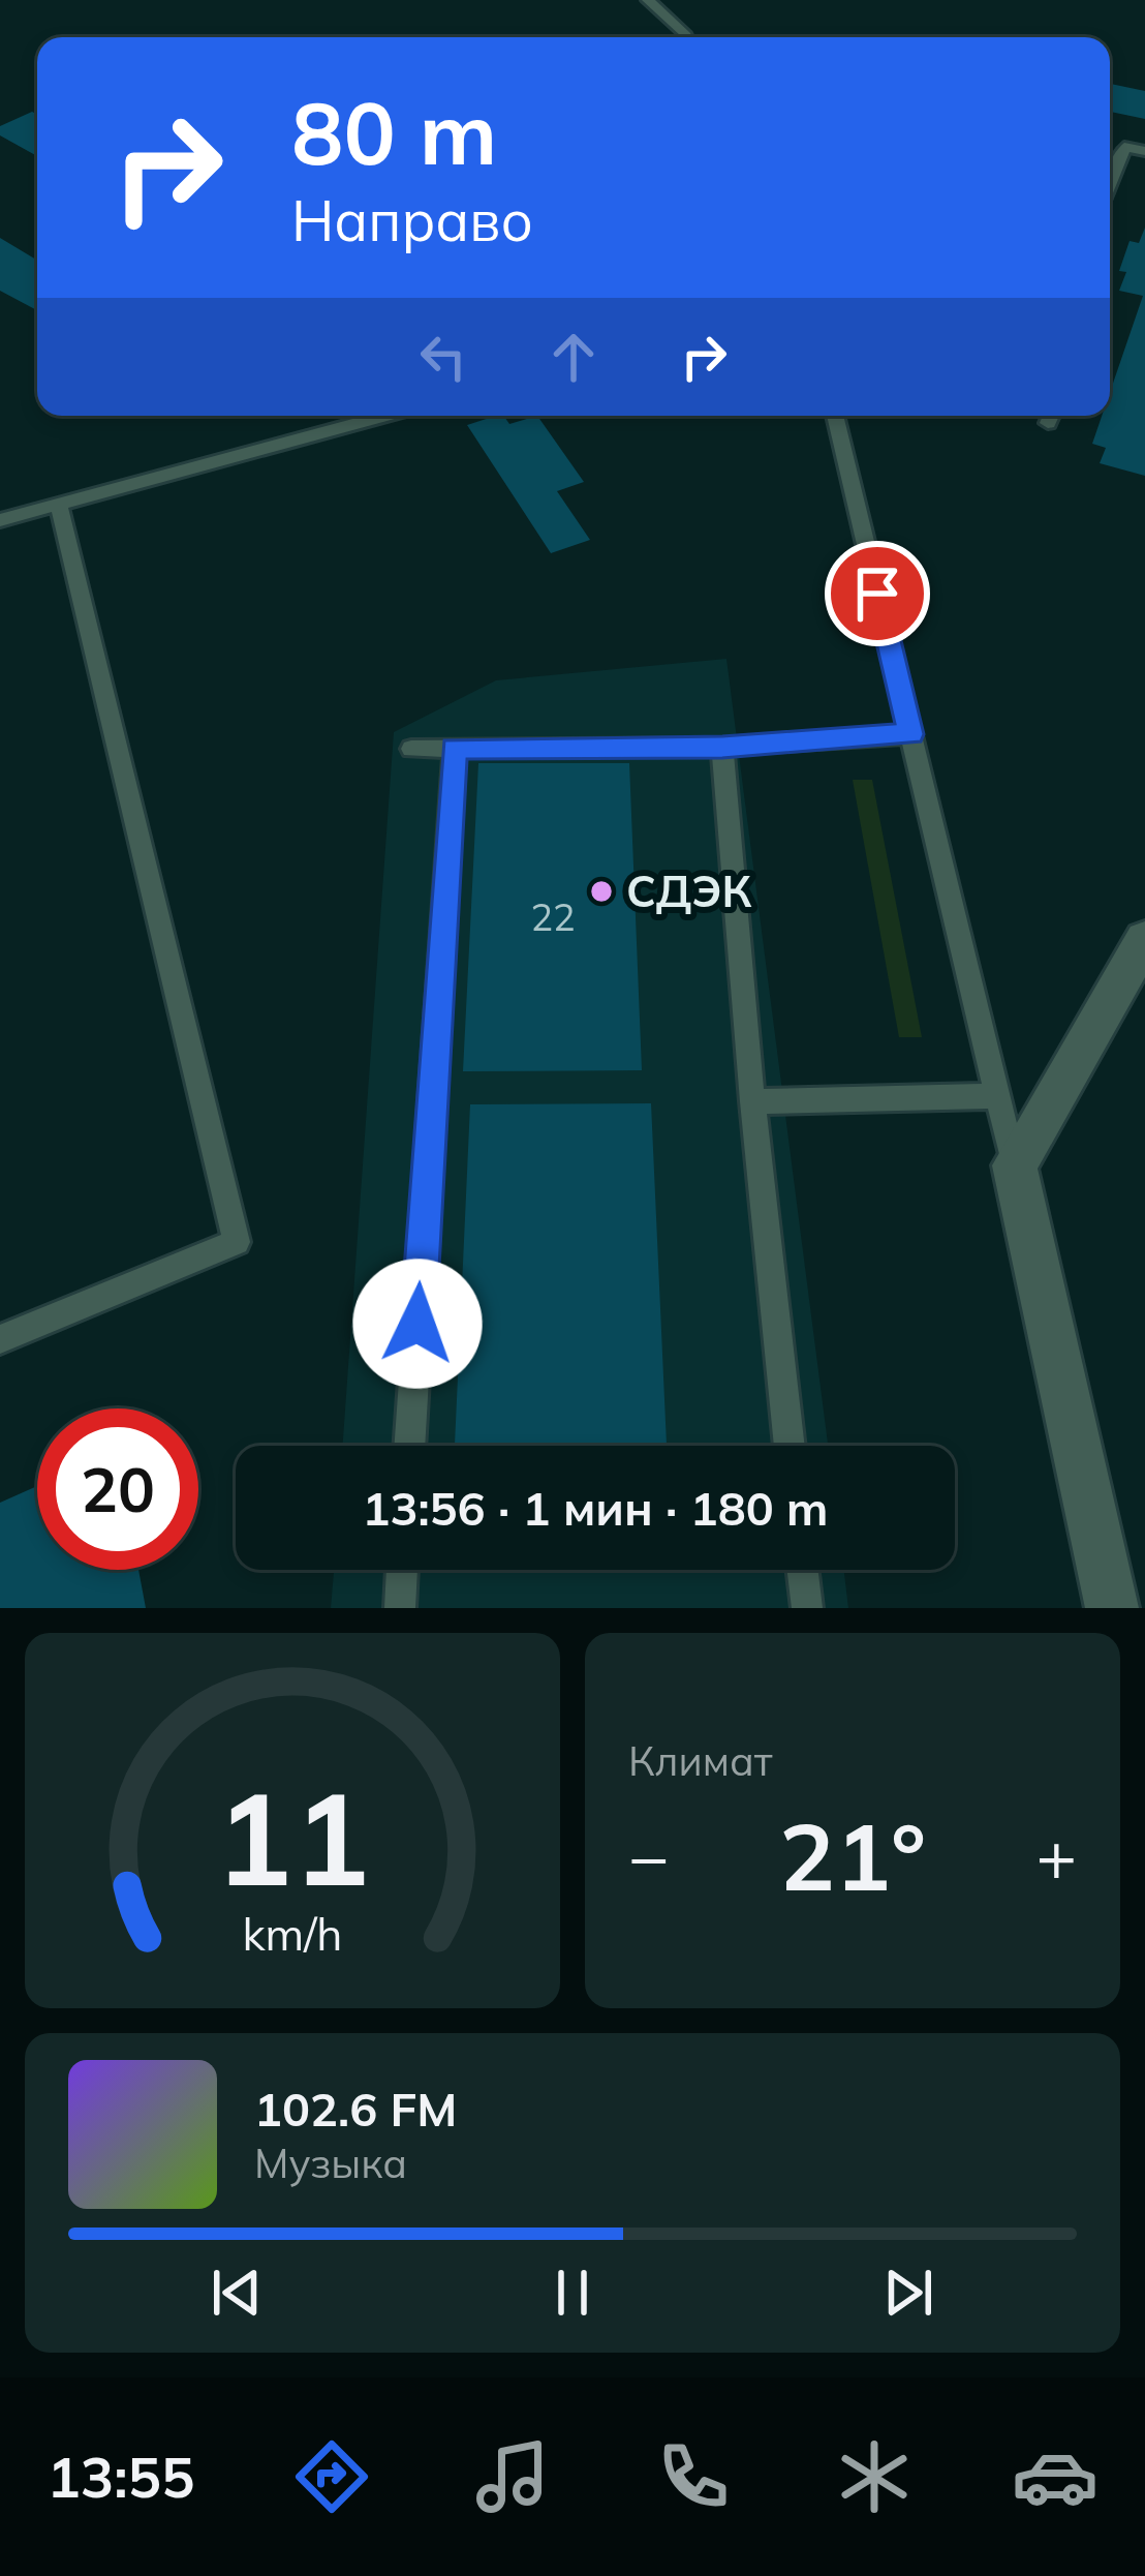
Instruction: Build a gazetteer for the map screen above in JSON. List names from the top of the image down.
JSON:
{
  "places": ["СДЭК"],
  "house_numbers": ["22"],
  "page": {
    "turn": ["80 m", "Направо"],
    "limit": "20",
    "trip": "13:56 · 1 мин · 180 m",
    "tile": "Климат",
    "heat": ["−", "21°", "+"],
    "song": ["102.6 FM", "Музыка"],
    "tabs": "13:55",
    "gauge": ["11", "km/h"]
  }
}
